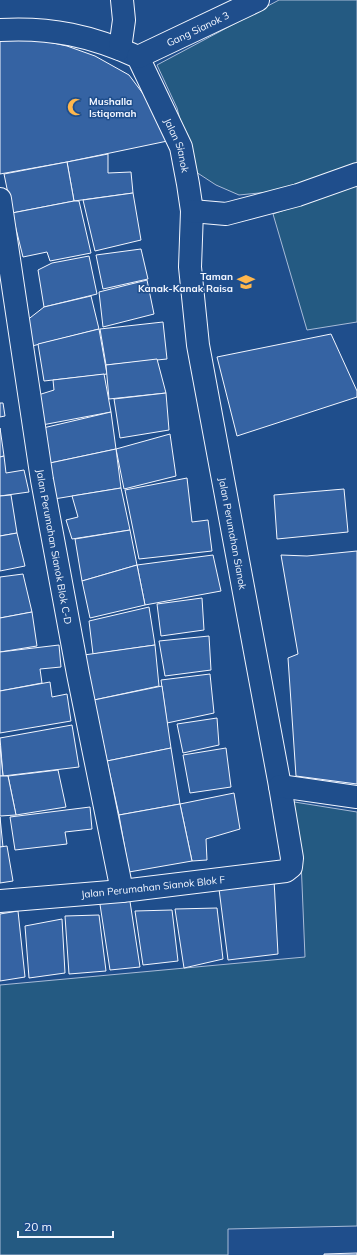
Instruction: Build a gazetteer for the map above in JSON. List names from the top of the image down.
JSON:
{
  "streets": {
    "street": [
      "Gang Sianok 3",
      "Jalan Sianok",
      "Jalan Perumahan Sianok",
      "Jalan Perumahan Sianok Blok C-D",
      "Jalan Perumahan Sianok Blok F"
    ]
  },
  "crossings": [
    ["Gang Sianok 3", "Jalan Sianok"],
    ["Jalan Sianok", "Jalan Perumahan Sianok"],
    ["Jalan Perumahan Sianok", "Jalan Perumahan Sianok Blok F"],
    ["Jalan Perumahan Sianok Blok C-D", "Jalan Perumahan Sianok Blok F"]
  ],
  "places": {
    "mosque": ["Mushalla Istiqomah"],
    "school or university": ["Taman Kanak-Kanak Raisa"]
  },
  "scale_bar": "20 m"
}
